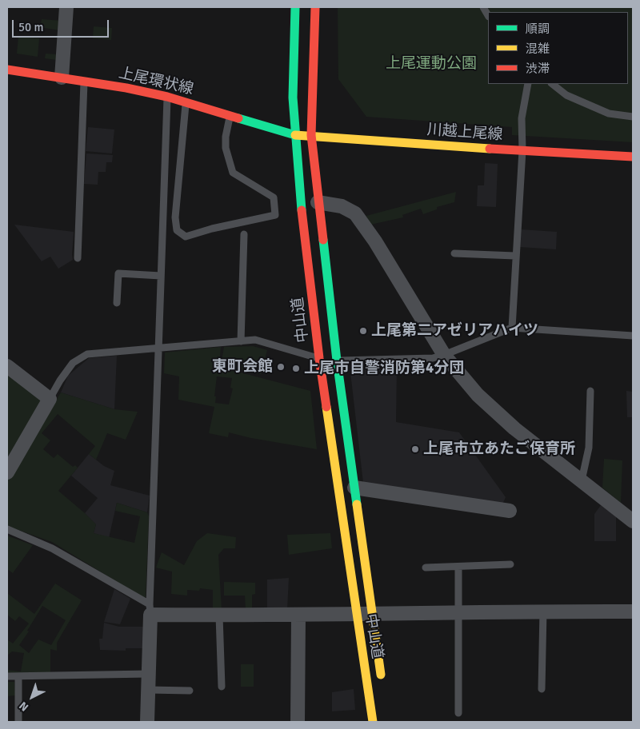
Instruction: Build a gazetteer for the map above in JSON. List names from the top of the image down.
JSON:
{
  "streets": {
    "main road": ["上尾環状線", "川越上尾線", "中山道"]
  },
  "crossings": [
    ["上尾環状線", "川越上尾線"],
    ["上尾環状線", "中山道"],
    ["川越上尾線", "中山道"]
  ],
  "parks": ["上尾運動公園"],
  "places": [
    "上尾第二アゼリアハイツ",
    "東町会館",
    "上尾市自警消防第4分団",
    "上尾市立あたご保育所"
  ],
  "legend": ["順調", "混雑", "渋滞"],
  "scale_bar": "50 m",
  "north": "bottom left"
}
